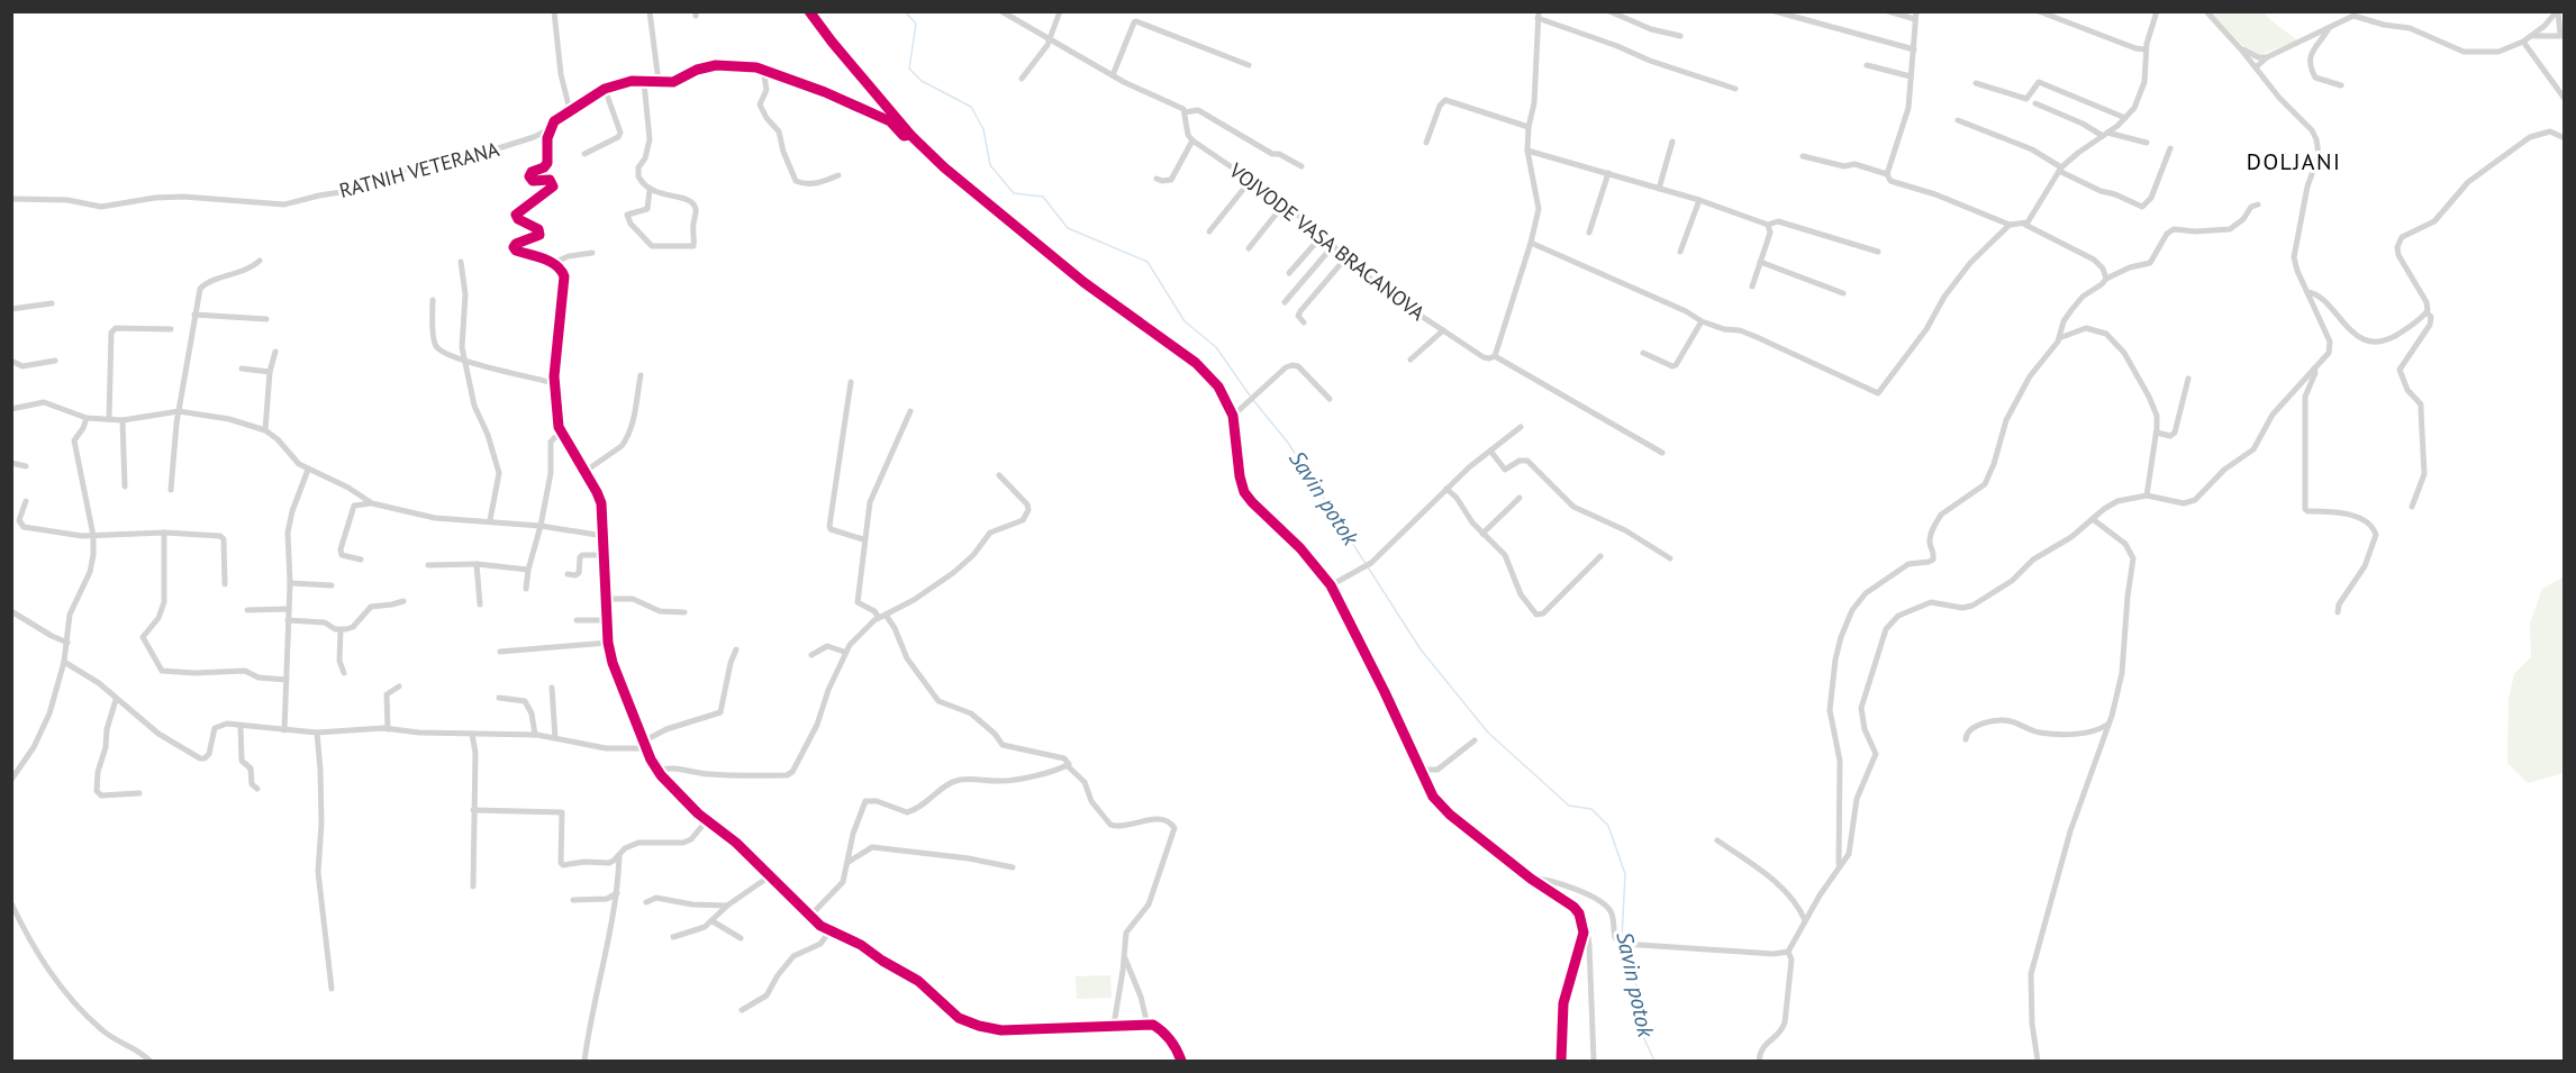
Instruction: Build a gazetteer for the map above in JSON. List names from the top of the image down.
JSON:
{
  "streets": {
    "street": ["RATNIH VETERANA", "VOJVODE VASA BRACANOVA"]
  },
  "districts": ["DOLJANI"],
  "water": ["Savin potok"]
}
